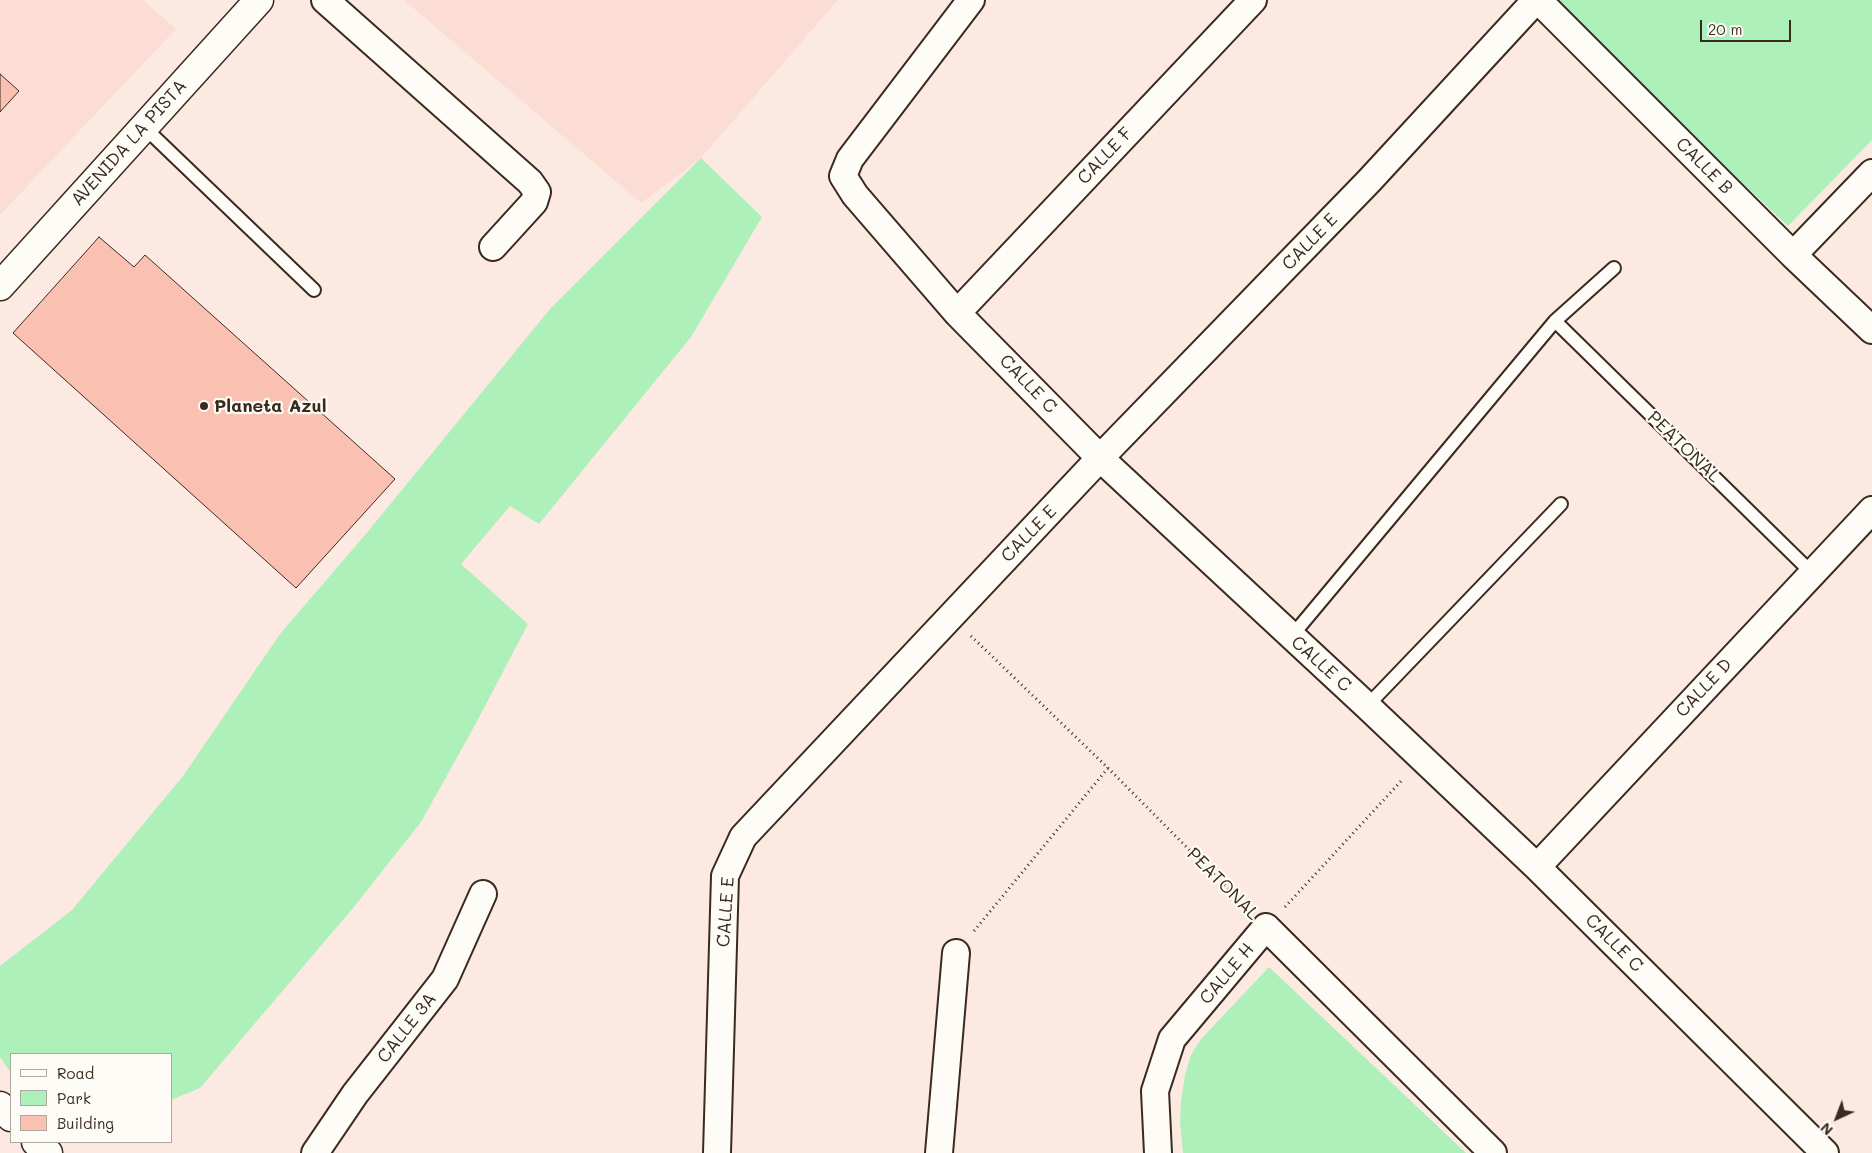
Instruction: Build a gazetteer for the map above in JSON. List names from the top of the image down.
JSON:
{
  "streets": {
    "main road": ["AVENIDA LA PISTA"],
    "street": [
      "CALLE F",
      "CALLE B",
      "CALLE E",
      "CALLE C",
      "PEATONAL",
      "CALLE D",
      "CALLE H",
      "CALLE 3A"
    ]
  },
  "crossings": [
    ["CALLE F", "CALLE C"],
    ["CALLE B", "CALLE E"],
    ["CALLE E", "CALLE C"],
    ["CALLE E", "PEATONAL"],
    ["CALLE C", "CALLE D"],
    ["CALLE C", "CALLE H"],
    ["PEATONAL", "CALLE D"],
    ["PEATONAL", "CALLE H"]
  ],
  "places": ["Planeta Azul"],
  "legend": ["Road", "Park", "Building"],
  "scale_bar": "20 m",
  "north": "bottom left"
}
